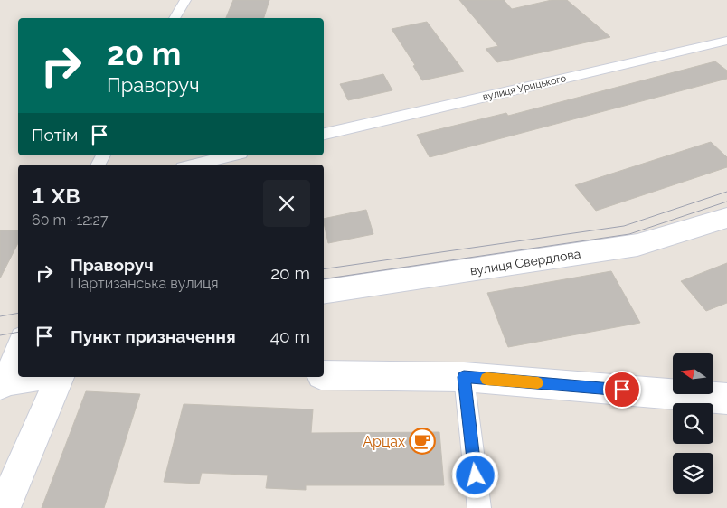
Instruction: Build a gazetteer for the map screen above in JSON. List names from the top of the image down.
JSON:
{
  "streets": {
    "street": ["вулиця Урицького", "вулиця Свердлова"]
  },
  "places": {
    "cafe": ["Арцах"]
  },
  "north": "left",
  "page": {
    "turn": ["20 m", "Праворуч"],
    "then": "Потім",
    "heading": ["1 хв", "60 m · 12:27"],
    "list": [
      {
        "name": "Праворуч",
        "note": "Партизанська вулиця",
        "value": "20 m"
      },
      {
        "name": "Пункт призначення",
        "value": "40 m"
      }
    ]
  }
}
